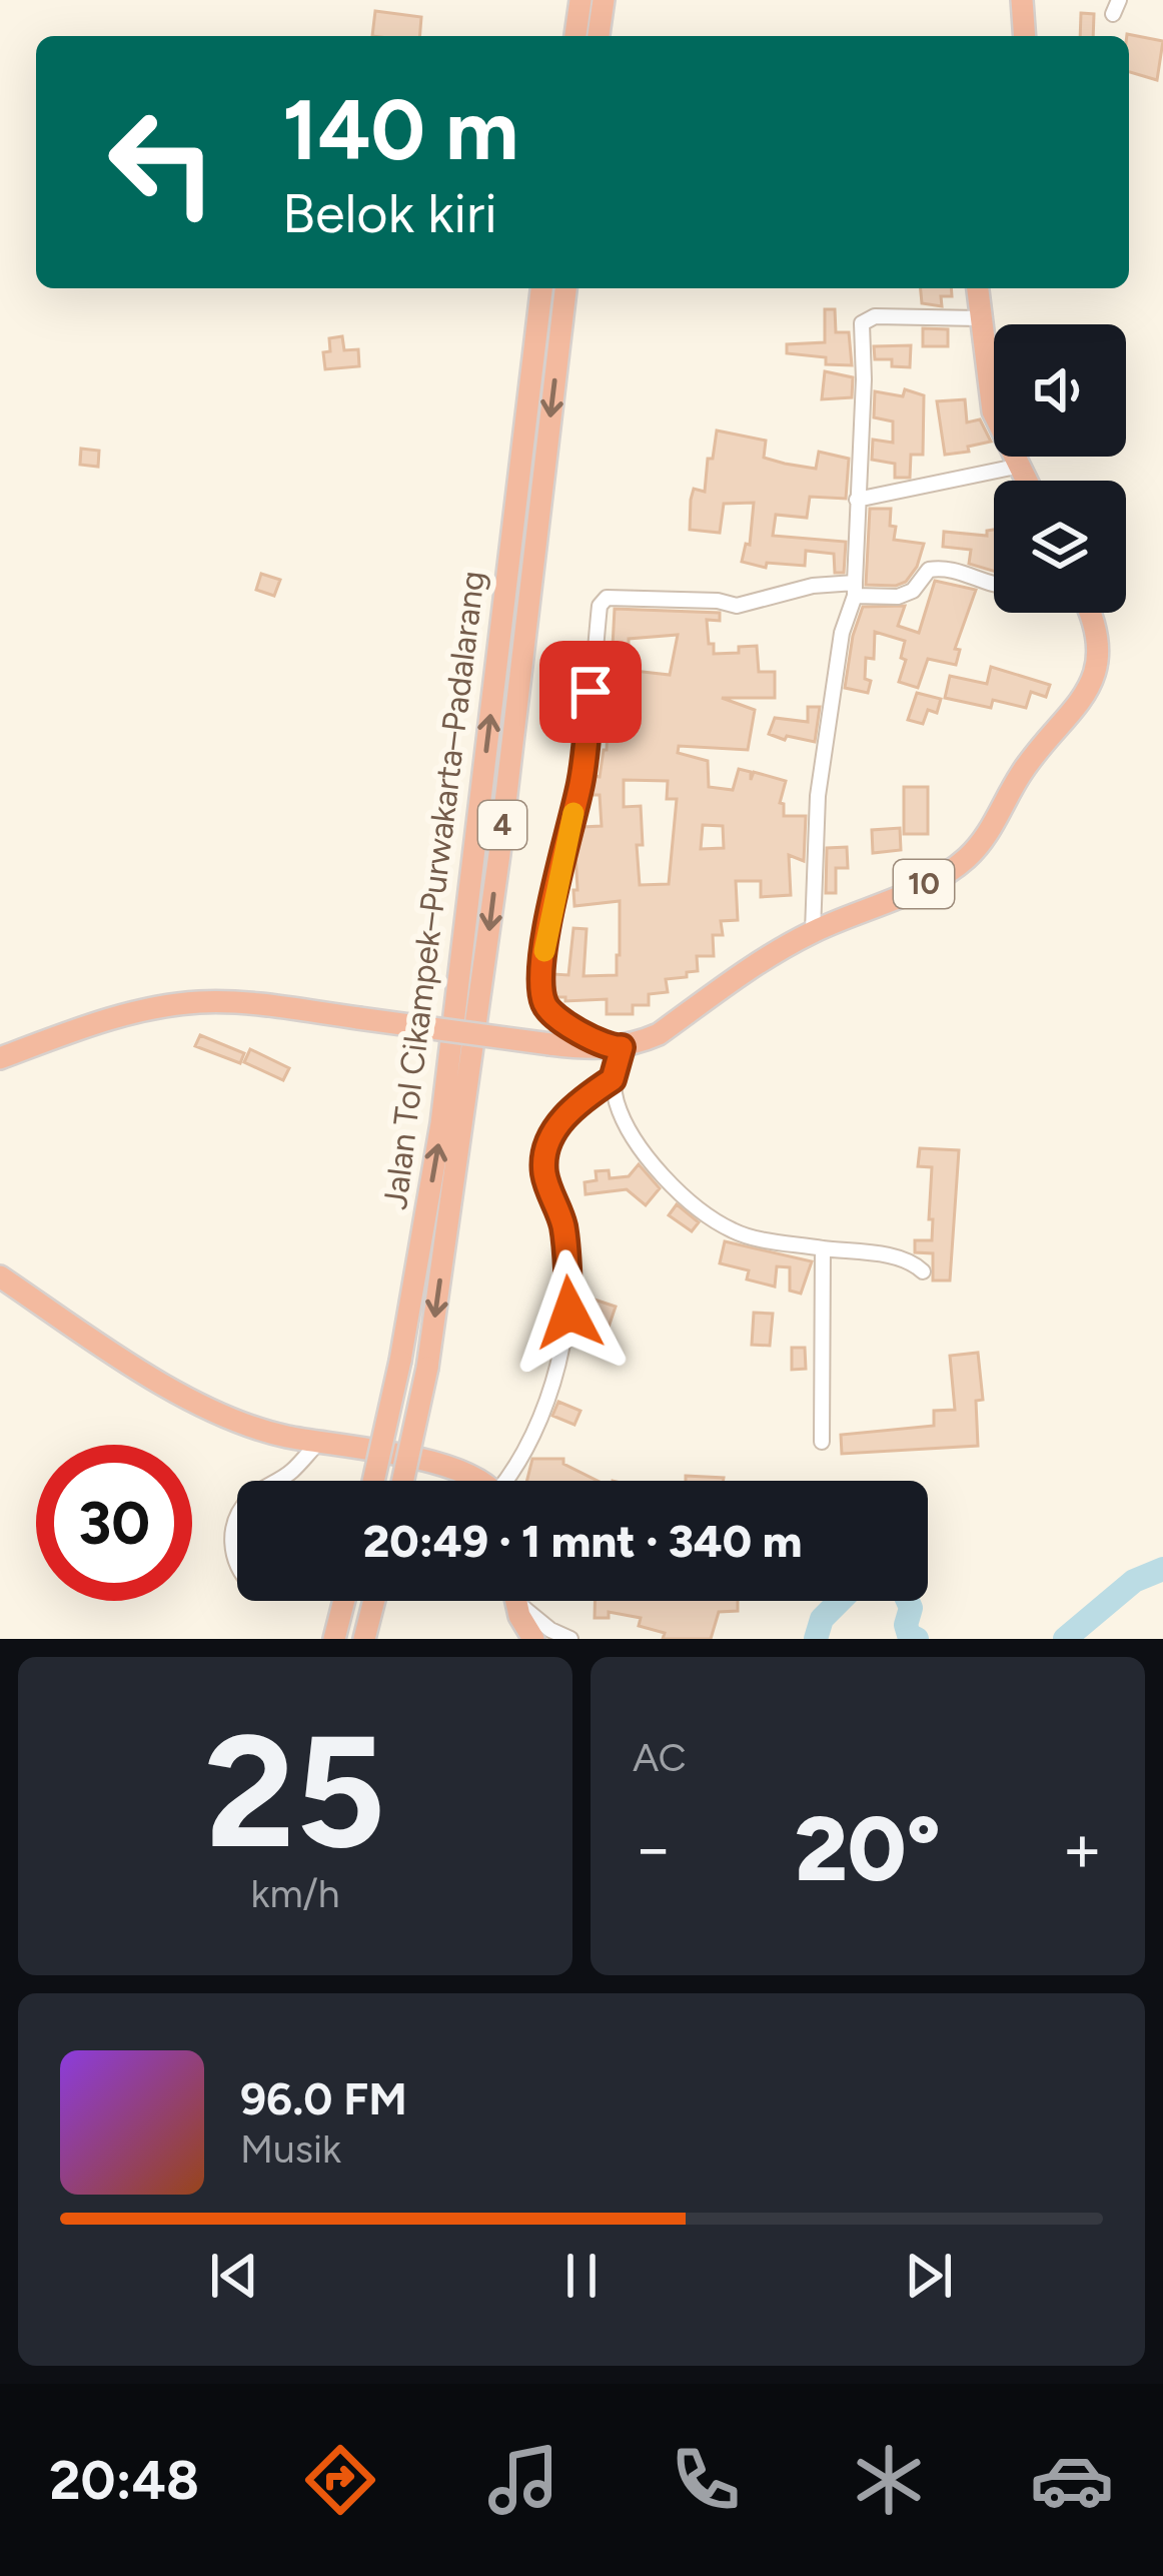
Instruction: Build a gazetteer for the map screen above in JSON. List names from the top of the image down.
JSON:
{
  "streets": {
    "highway": ["4", "10", "Jalan Tol Cikampek–Purwakarta–Padalarang"]
  },
  "page": {
    "turn": ["140 m", "Belok kiri"],
    "limit": "30",
    "trip": "20:49 · 1 mnt · 340 m",
    "tile": [
      ["25", "km/h"],
      "AC"
    ],
    "heat": ["−", "20°", "+"],
    "song": ["96.0 FM", "Musik"],
    "tabs": "20:48"
  }
}
